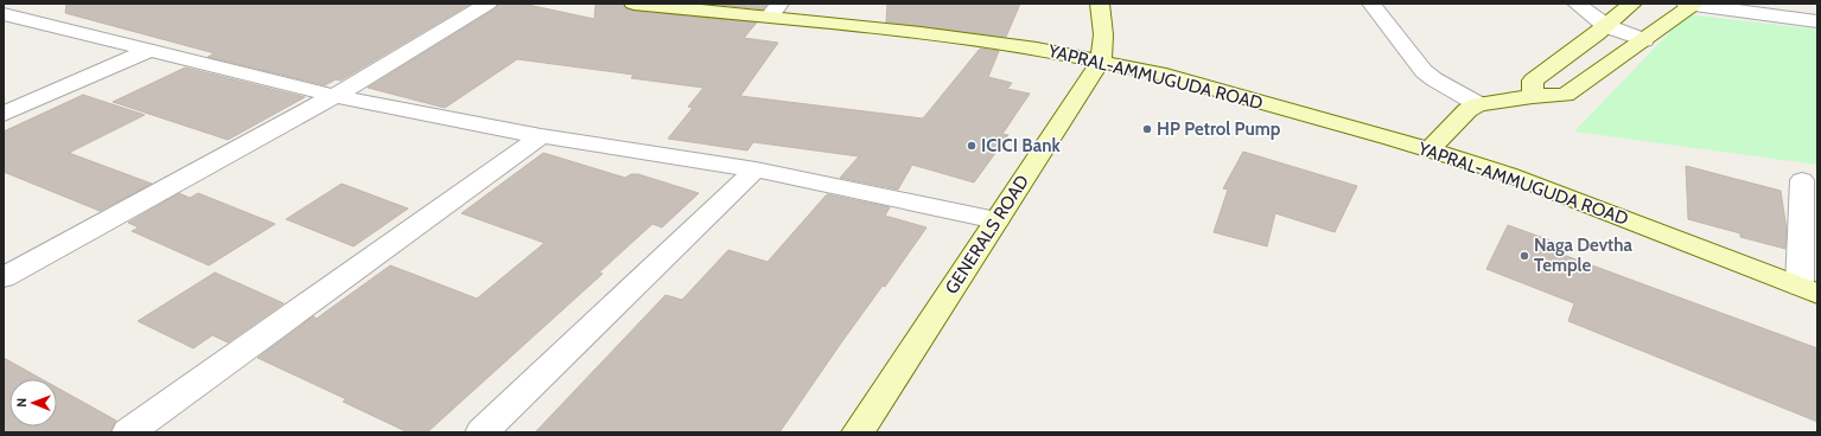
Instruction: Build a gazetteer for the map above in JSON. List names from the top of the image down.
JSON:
{
  "streets": {
    "street": ["YAPRAL-AMMUGUDA ROAD", "GENERALS ROAD"]
  },
  "crossings": [
    ["YAPRAL-AMMUGUDA ROAD", "GENERALS ROAD"]
  ],
  "places": ["HP Petrol Pump", "ICICI Bank", "Naga Devtha Temple"],
  "north": "left"
}
